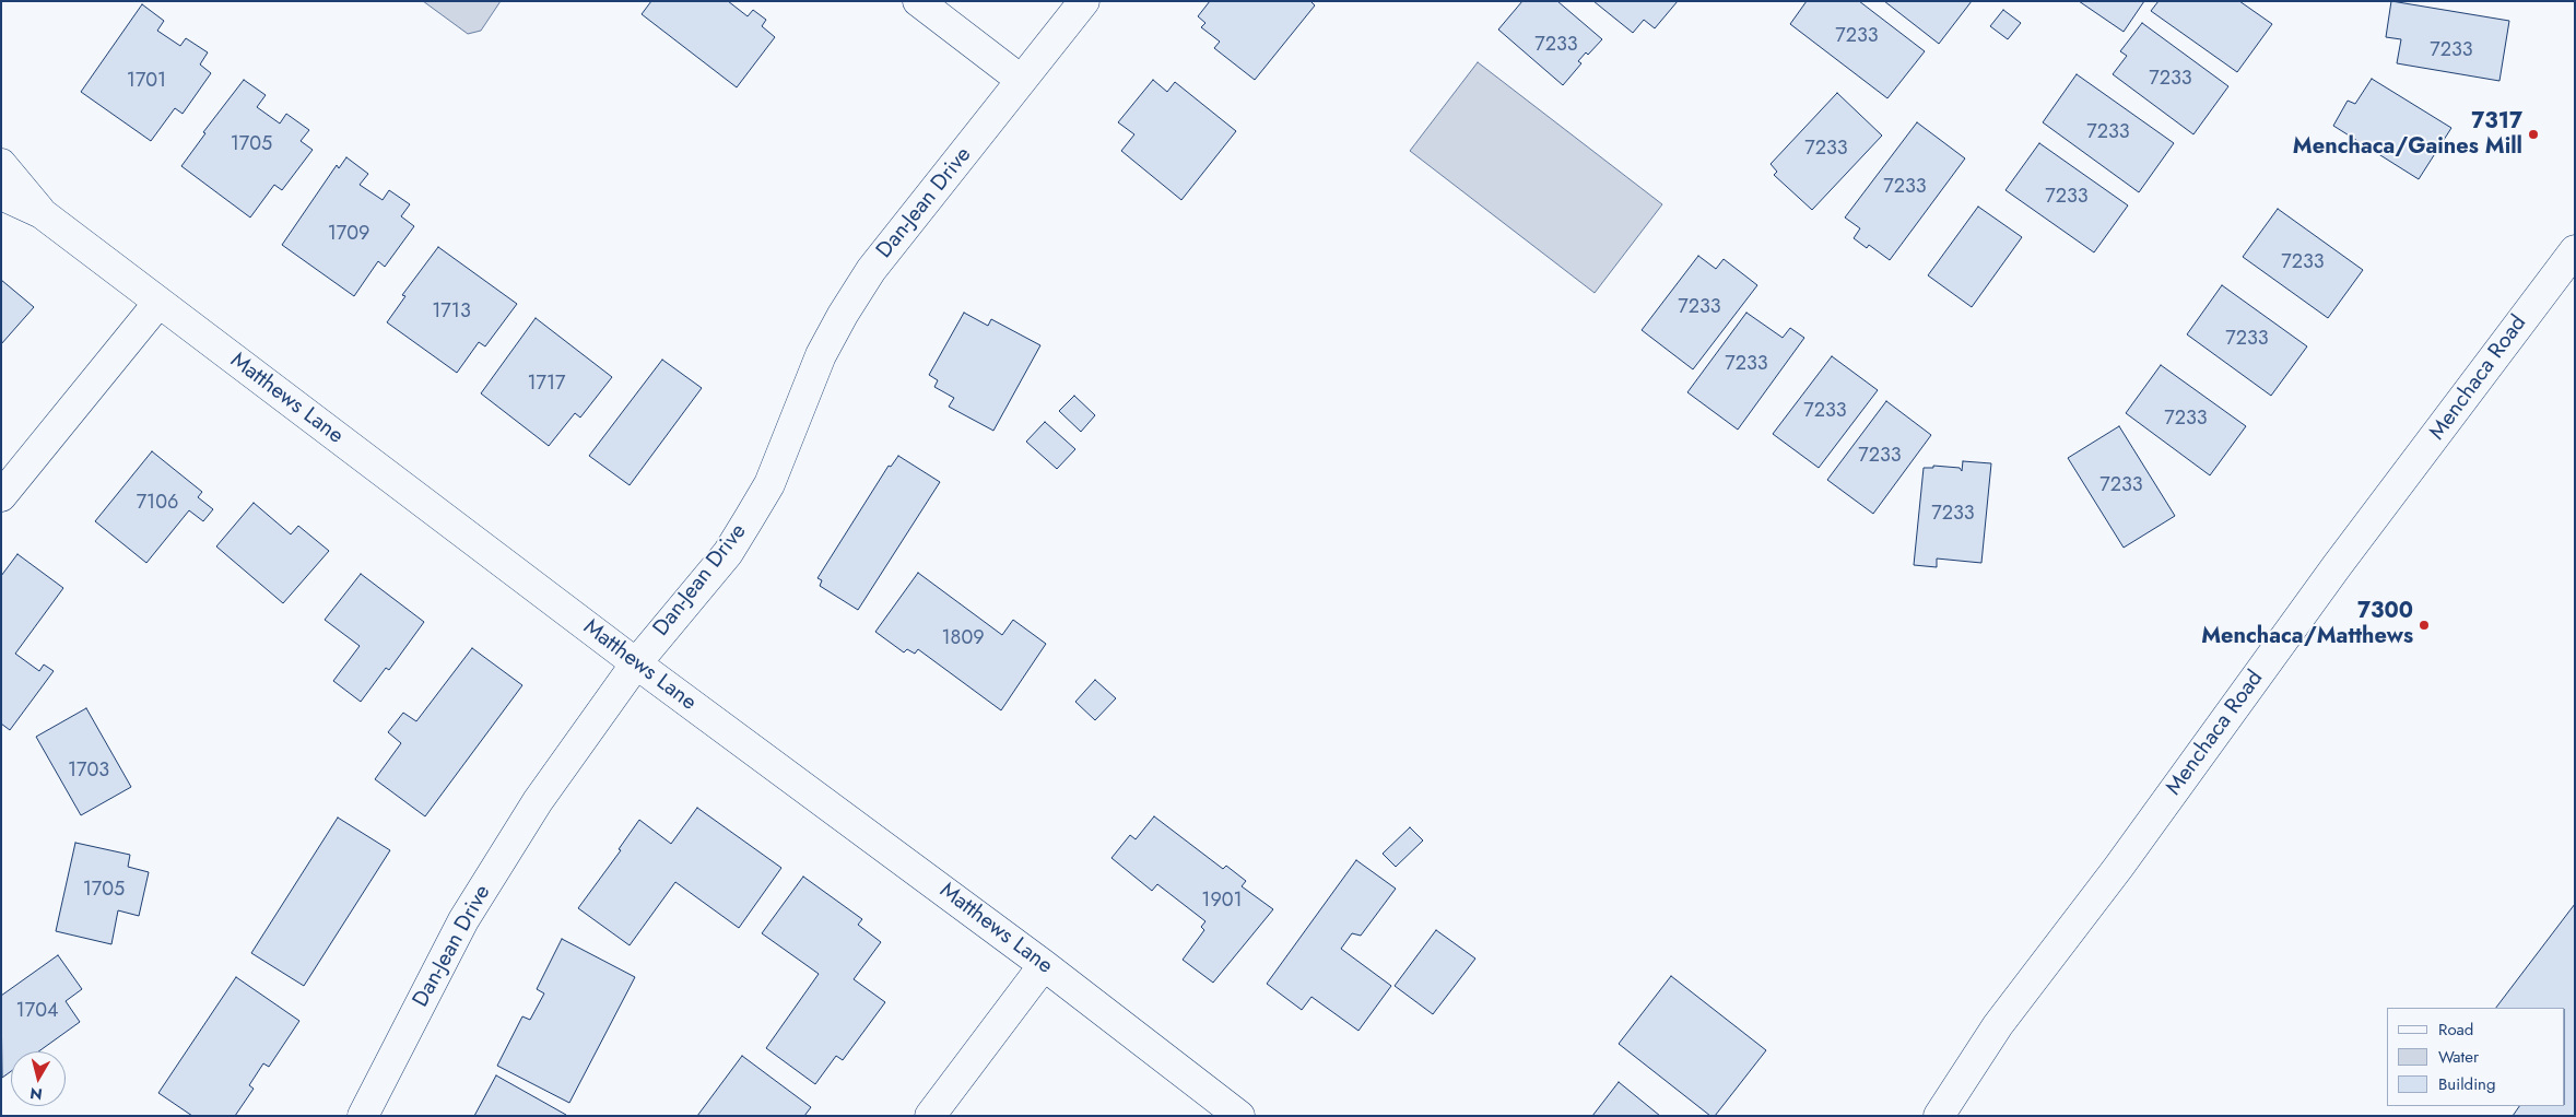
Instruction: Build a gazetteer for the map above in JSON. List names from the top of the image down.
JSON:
{
  "streets": {
    "street": ["Dan-Jean Drive", "Menchaca Road", "Matthews Lane"]
  },
  "crossings": [
    ["Dan-Jean Drive", "Matthews Lane"]
  ],
  "places": ["7317 Menchaca/Gaines Mill", "7300 Menchaca/Matthews"],
  "house_numbers": [
    "7233",
    "7233",
    "7233",
    "7233",
    "1701",
    "7233",
    "1705",
    "7233",
    "7233",
    "7233",
    "1709",
    "7233",
    "7233",
    "1713",
    "7233",
    "7233",
    "1717",
    "7233",
    "7233",
    "7233",
    "7233",
    "7106",
    "7233",
    "1809",
    "1703",
    "1705",
    "1901",
    "1704"
  ],
  "legend": ["Road", "Water", "Building"],
  "north": "bottom"
}
